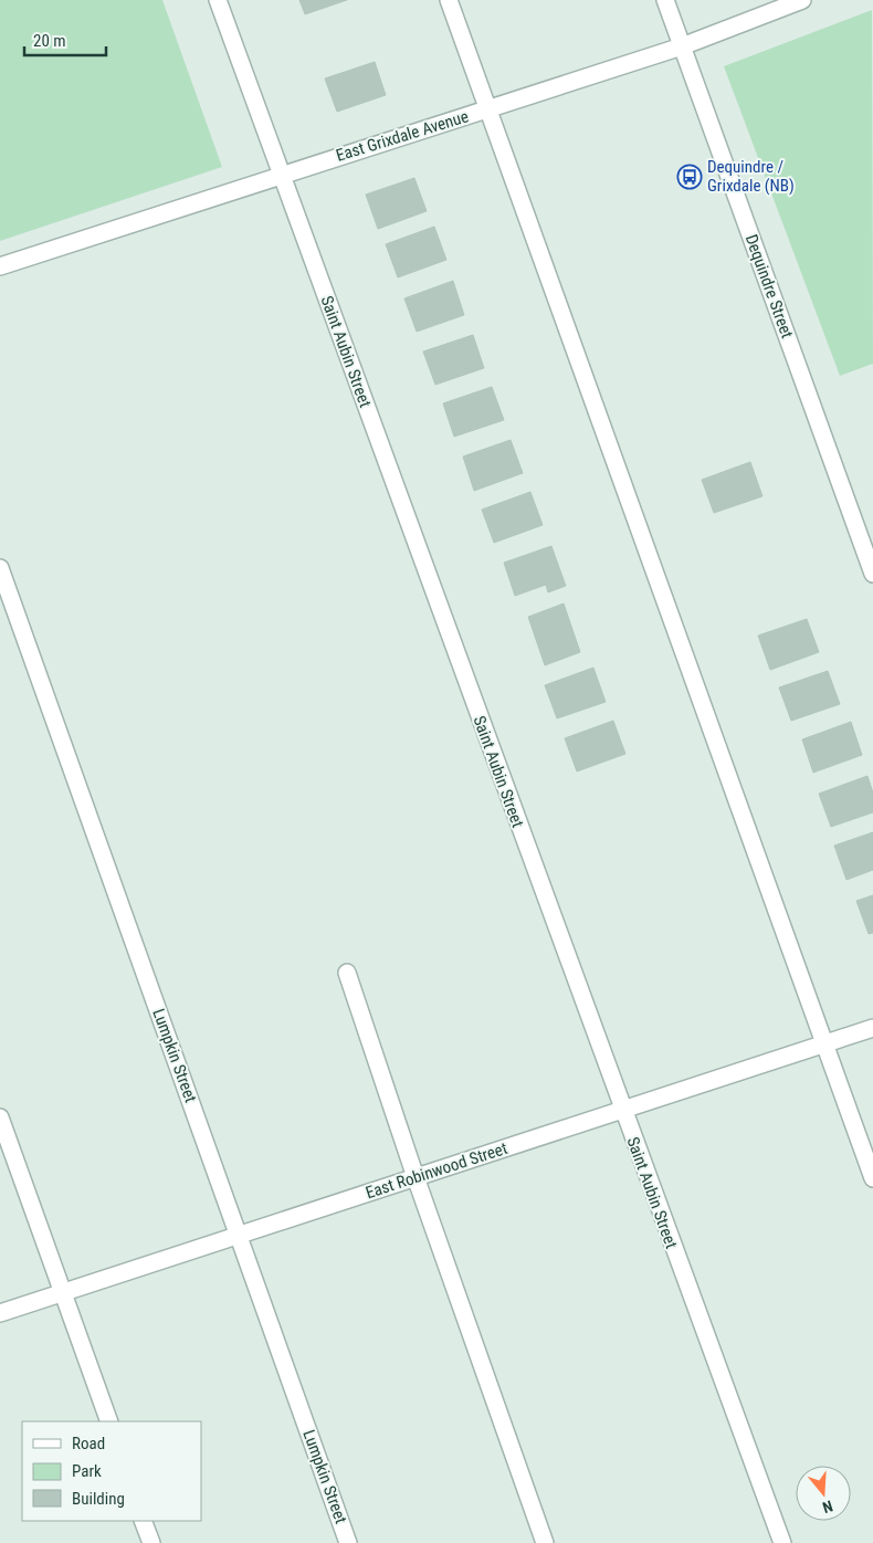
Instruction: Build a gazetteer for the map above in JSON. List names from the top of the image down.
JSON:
{
  "streets": {
    "street": [
      "East Grixdale Avenue",
      "Dequindre Street",
      "Saint Aubin Street",
      "Lumpkin Street",
      "East Robinwood Street"
    ]
  },
  "crossings": [
    ["East Grixdale Avenue", "Dequindre Street"],
    ["East Grixdale Avenue", "Saint Aubin Street"],
    ["Saint Aubin Street", "East Robinwood Street"],
    ["Lumpkin Street", "East Robinwood Street"]
  ],
  "places": {
    "bus stop": ["Dequindre / Grixdale (NB)"]
  },
  "legend": ["Road", "Park", "Building"],
  "scale_bar": "20 m",
  "north": "bottom"
}
